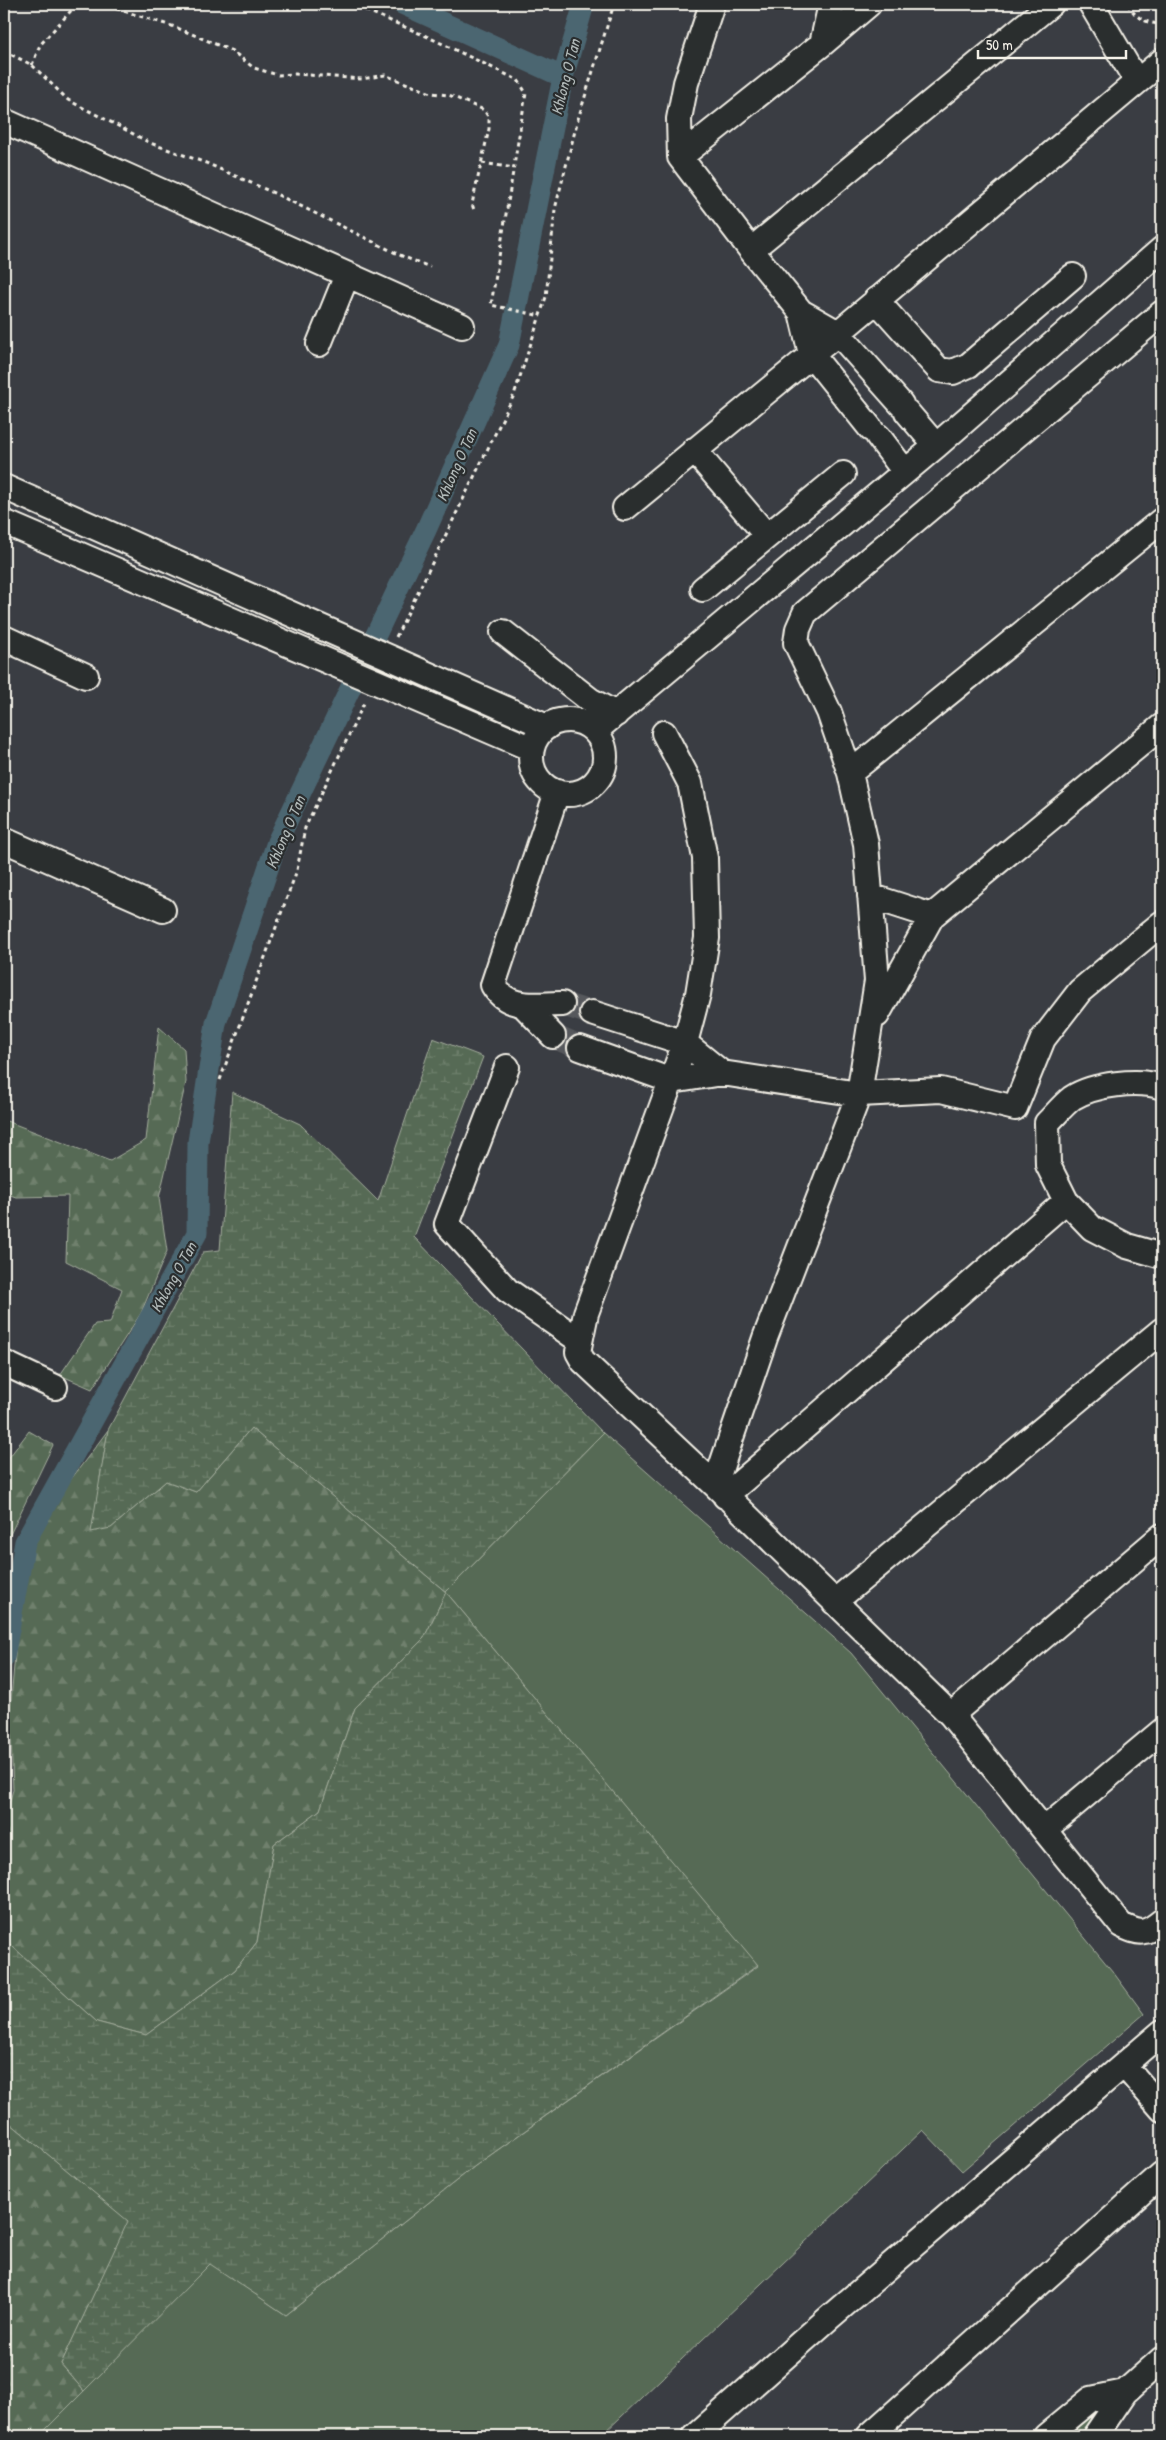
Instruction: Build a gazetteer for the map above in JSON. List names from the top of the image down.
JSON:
{
  "water": ["Khlong O Tan"],
  "scale_bar": "50 m"
}
